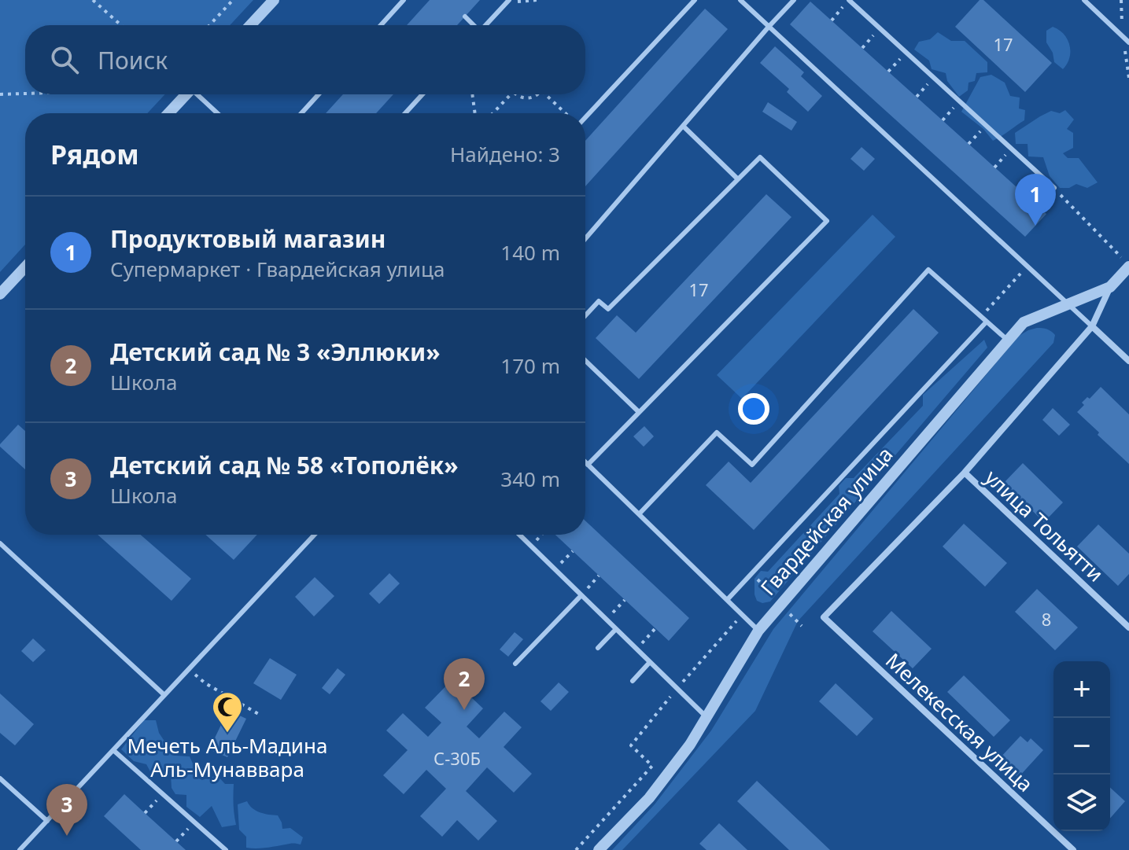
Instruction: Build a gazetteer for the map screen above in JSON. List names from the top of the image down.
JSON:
{
  "streets": {
    "street": ["Гвардейская улица", "улица Тольятти", "Мелекесская улица"]
  },
  "crossings": [
    ["улица Тольятти", "Мелекесская улица"]
  ],
  "places": {
    "mosque": ["Мечеть Аль-Мадина Аль-Мунаввара"]
  },
  "house_numbers": [
    "17",
    "17",
    "8",
    "С-30Б"
  ],
  "page": {
    "search": "Поиск",
    "heading": ["Рядом", "Найдено: 3"],
    "pins": ["1", "2", "3"],
    "list": [
      {
        "mark": "1",
        "name": "Продуктовый магазин",
        "note": "Супермаркет · Гвардейская улица",
        "value": "140 m"
      },
      {
        "mark": "2",
        "name": "Детский сад № 3 «Эллюки»",
        "note": "Школа",
        "value": "170 m"
      },
      {
        "mark": "3",
        "name": "Детский сад № 58 «Тополёк»",
        "note": "Школа",
        "value": "340 m"
      }
    ],
    "map_buttons": ["+", "−"]
  }
}
